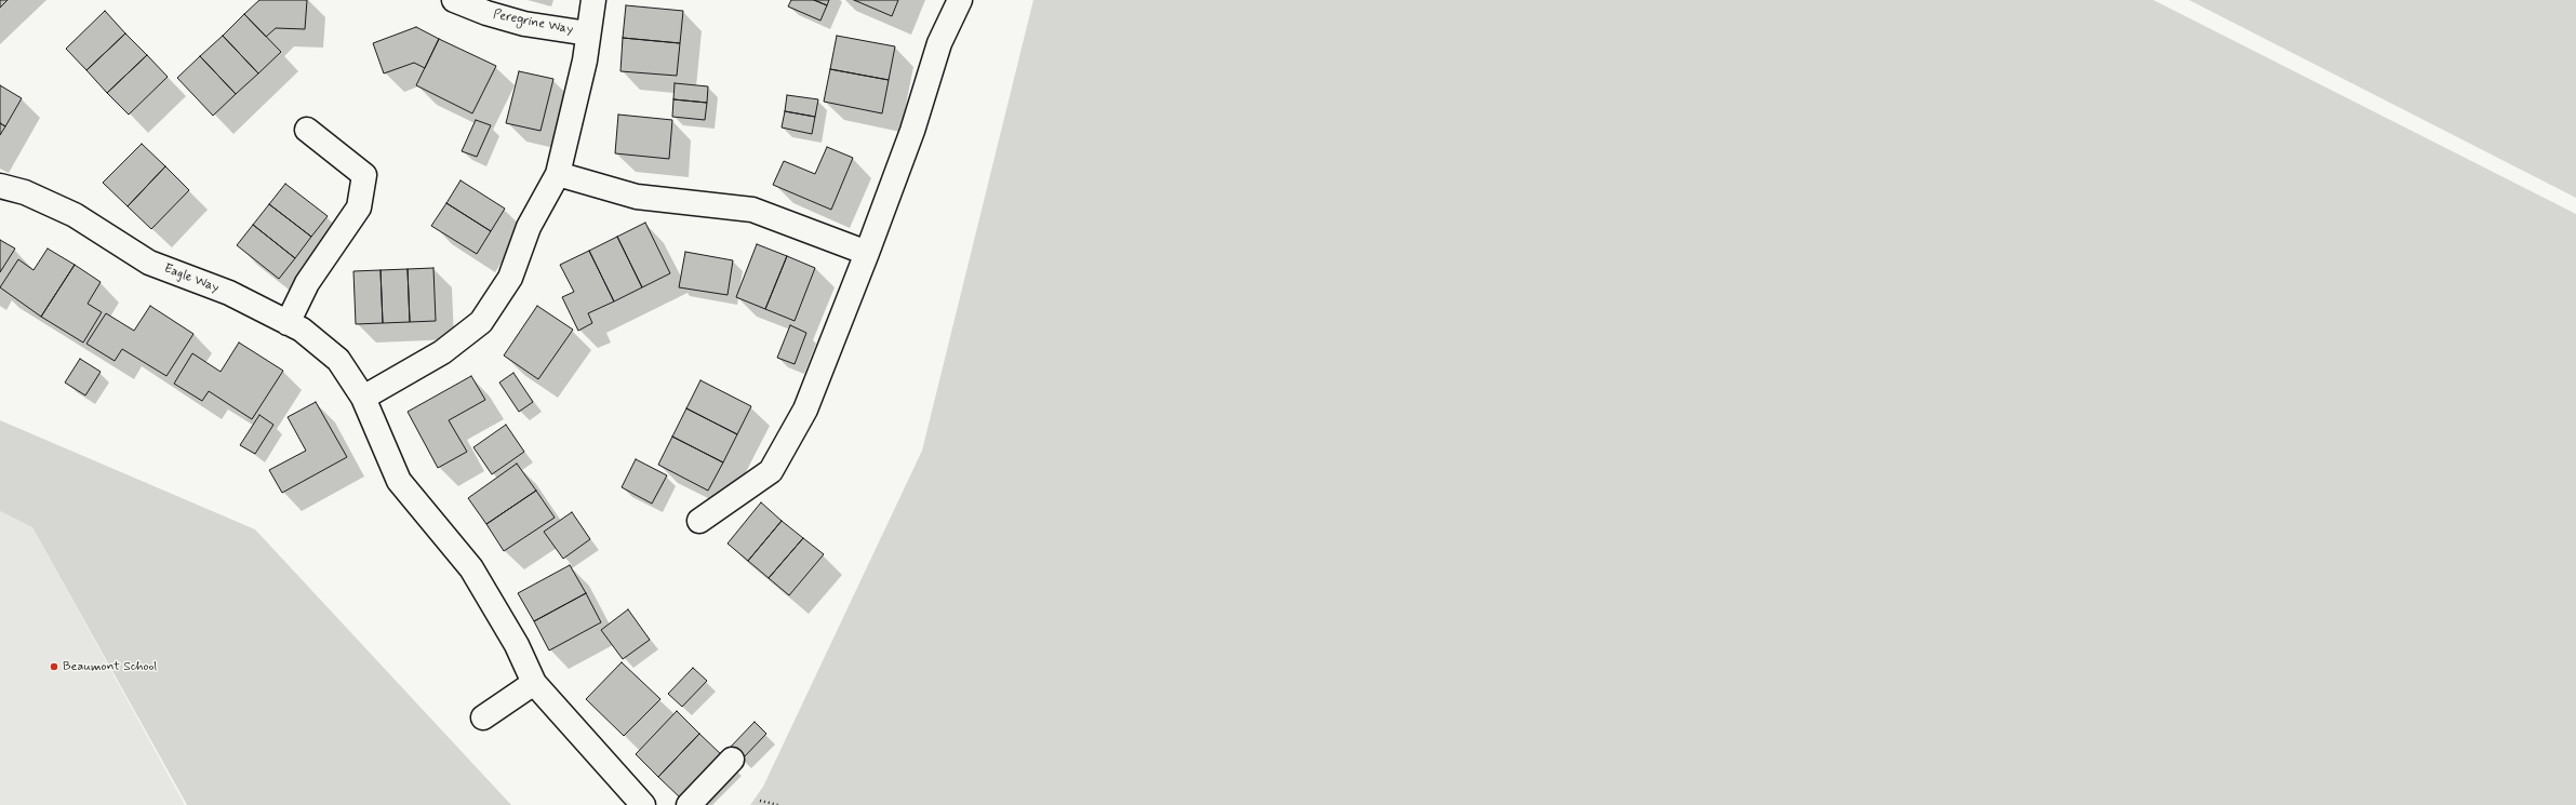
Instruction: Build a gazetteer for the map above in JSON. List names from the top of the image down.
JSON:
{
  "streets": {
    "street": ["Peregrine Way", "Eagle Way"]
  },
  "places": ["Beaumont School"]
}
